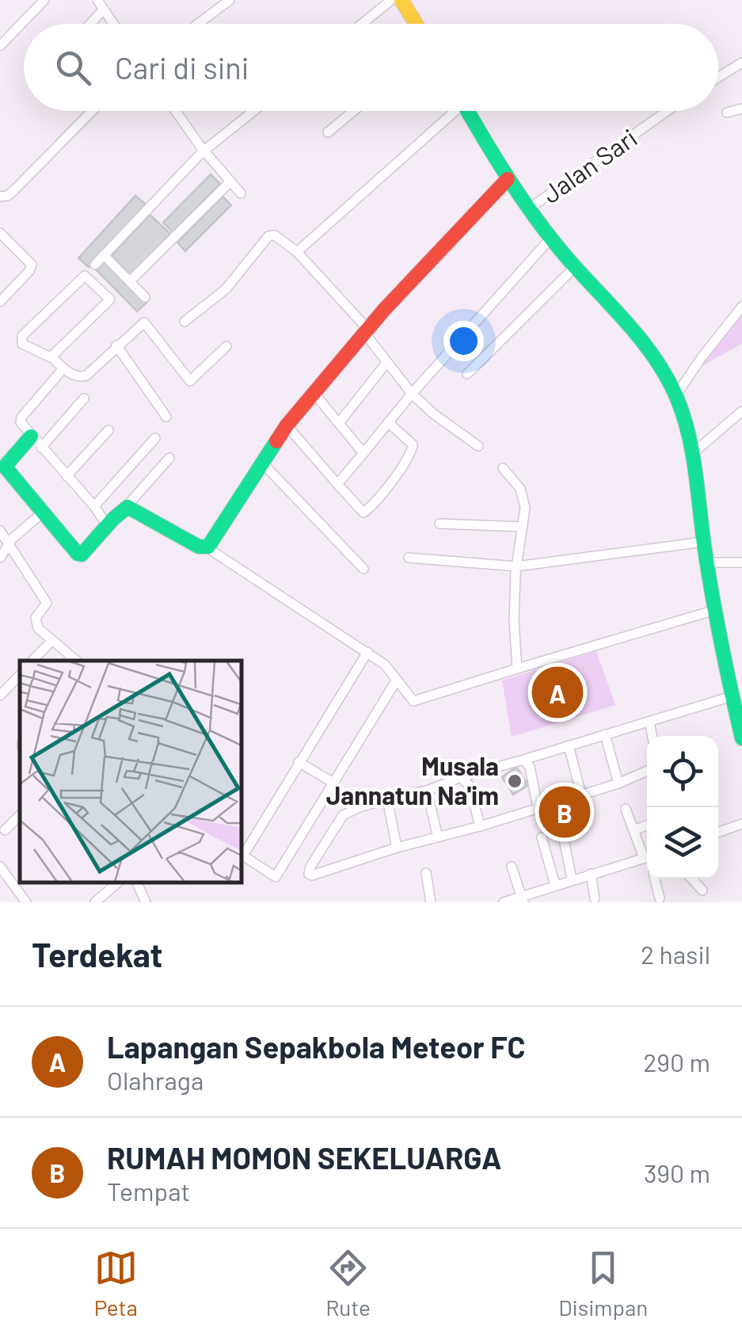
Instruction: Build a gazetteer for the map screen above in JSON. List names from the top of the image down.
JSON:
{
  "streets": {
    "street": ["Jalan Sari"]
  },
  "places": ["Musala Jannatun Na'im"],
  "page": {
    "search": "Cari di sini",
    "pins": ["A", "B"],
    "heading": ["Terdekat", "2 hasil"],
    "list": [
      {
        "mark": "A",
        "name": "Lapangan Sepakbola Meteor FC",
        "note": "Olahraga",
        "value": "290 m"
      },
      {
        "mark": "B",
        "name": "RUMAH MOMON SEKELUARGA",
        "note": "Tempat",
        "value": "390 m"
      }
    ],
    "nav": ["Peta", "Rute", "Disimpan"]
  }
}
